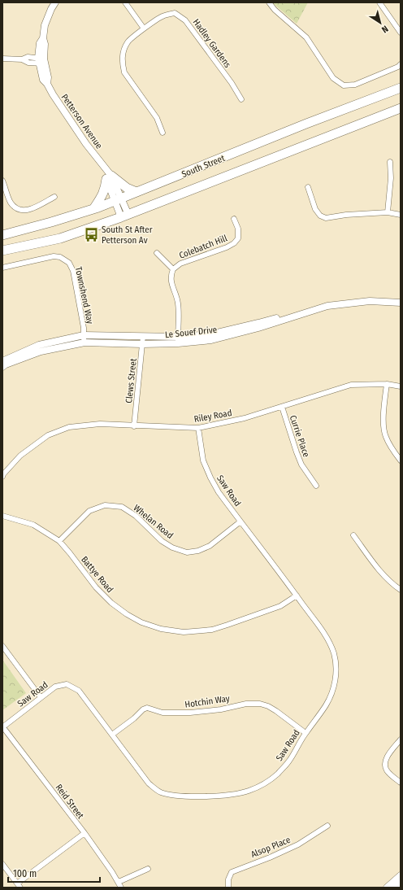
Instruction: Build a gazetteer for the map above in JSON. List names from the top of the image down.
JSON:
{
  "streets": {
    "highway": ["South Street"],
    "street": [
      "Hadley Gardens",
      "Petterson Avenue",
      "Colebatch Hill",
      "Townshend Way",
      "Le Souef Drive",
      "Clews Street",
      "Riley Road",
      "Currie Place",
      "Saw Road",
      "Whelan Road",
      "Battye Road",
      "Hotchin Way",
      "Reid Street",
      "Alsop Place"
    ]
  },
  "crossings": [
    ["Petterson Avenue", "South Street"],
    ["Townshend Way", "Le Souef Drive"],
    ["Le Souef Drive", "Clews Street"],
    ["Clews Street", "Riley Road"],
    ["Riley Road", "Currie Place"],
    ["Riley Road", "Saw Road"],
    ["Saw Road", "Whelan Road"],
    ["Saw Road", "Battye Road"],
    ["Saw Road", "Hotchin Way"],
    ["Saw Road", "Reid Street"],
    ["Whelan Road", "Battye Road"]
  ],
  "places": {
    "bus stop": ["South St After Petterson Av"]
  },
  "scale_bar": "100 m",
  "north": "bottom right"
}
